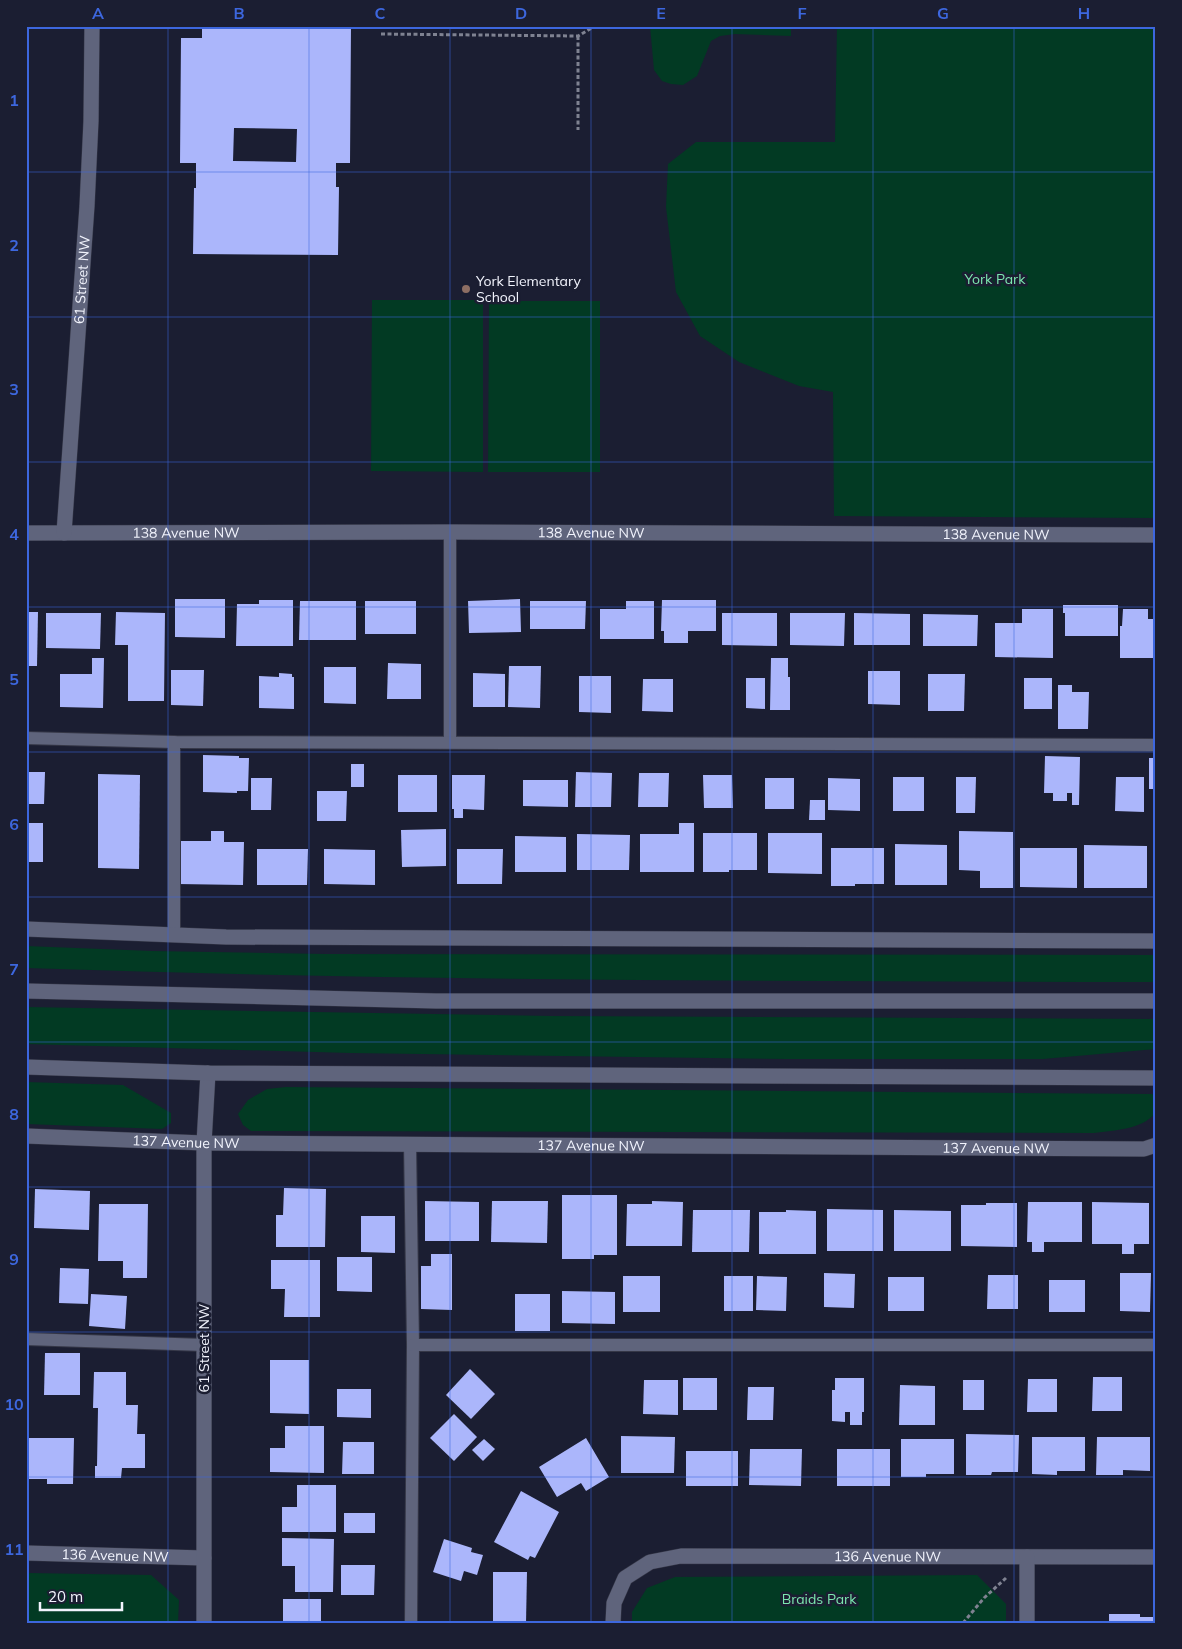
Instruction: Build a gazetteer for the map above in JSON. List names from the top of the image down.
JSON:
{
  "streets": {
    "street": [
      "61 Street NW",
      "138 Avenue NW",
      "137 Avenue NW",
      "136 Avenue NW"
    ]
  },
  "crossings": [
    ["61 Street NW", "138 Avenue NW"],
    ["61 Street NW", "137 Avenue NW"],
    ["61 Street NW", "136 Avenue NW"]
  ],
  "parks": ["York Park", "Braids Park"],
  "places": ["York Elementary School"],
  "scale_bar": "20 m",
  "grid": {
    "columns": [
      "A",
      "B",
      "C",
      "D",
      "E",
      "F",
      "G",
      "H"
    ],
    "rows": [
      "1",
      "2",
      "3",
      "4",
      "5",
      "6",
      "7",
      "8",
      "9",
      "10",
      "11"
    ]
  }
}
